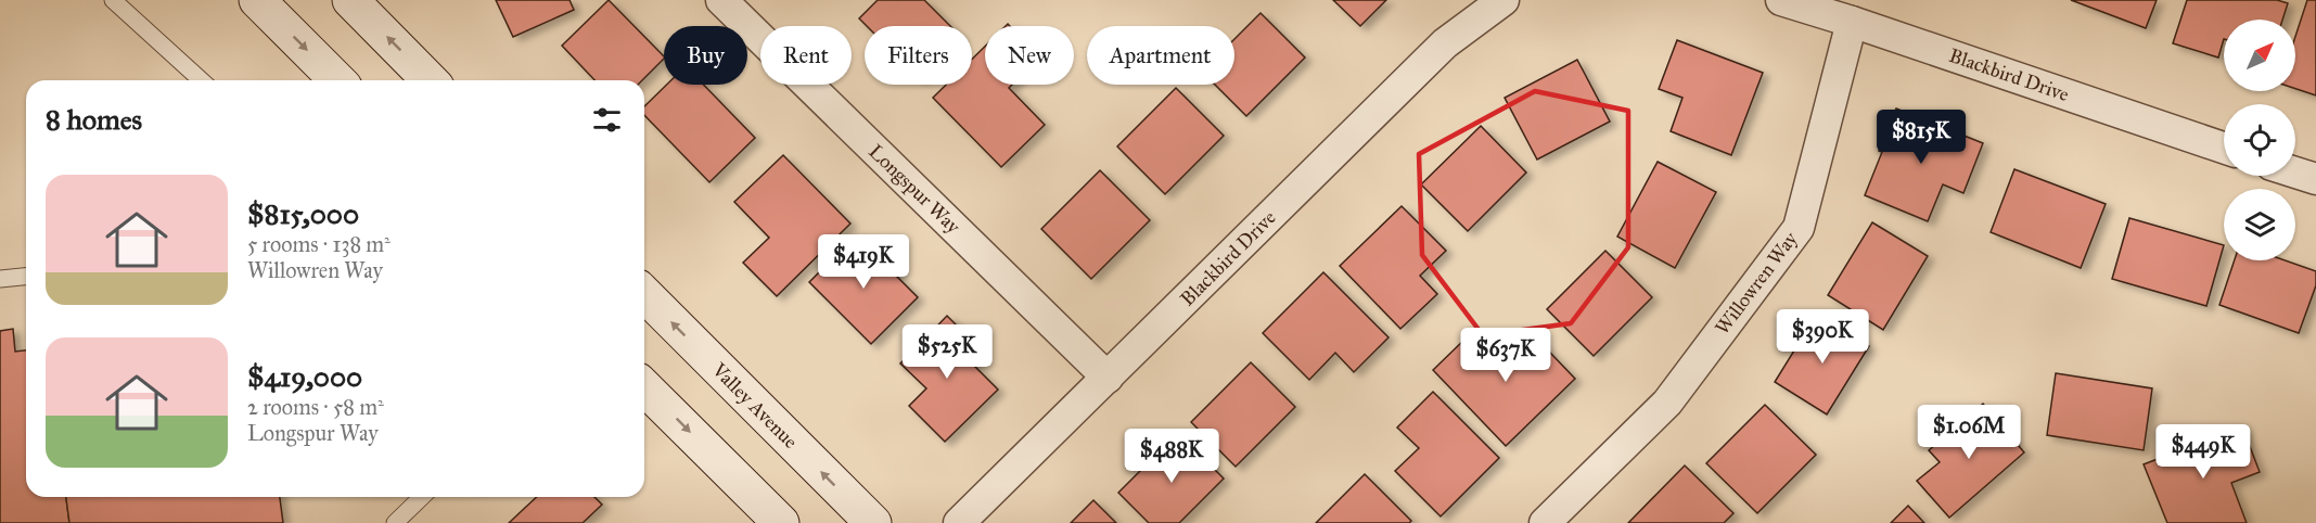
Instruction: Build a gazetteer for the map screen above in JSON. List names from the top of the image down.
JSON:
{
  "streets": {
    "main road": ["Valley Avenue"],
    "street": ["Blackbird Drive", "Longspur Way", "Willowren Way"]
  },
  "crossings": [
    ["Blackbird Drive", "Longspur Way"],
    ["Blackbird Drive", "Willowren Way"]
  ],
  "north": "top right",
  "page": {
    "chip": [
      "Buy",
      "Rent",
      "Filters",
      "New",
      "Apartment"
    ],
    "heading": "8 homes",
    "price": [
      "$815K",
      "$419K",
      "$390K",
      "$525K",
      "$637K",
      "$1.06M",
      "$449K",
      "$488K"
    ],
    "list": [
      {
        "name": "$815,000",
        "note": "5 rooms · 138 m² · Willowren Way"
      },
      {
        "name": "$419,000",
        "note": "2 rooms · 58 m² · Longspur Way"
      }
    ]
  }
}
